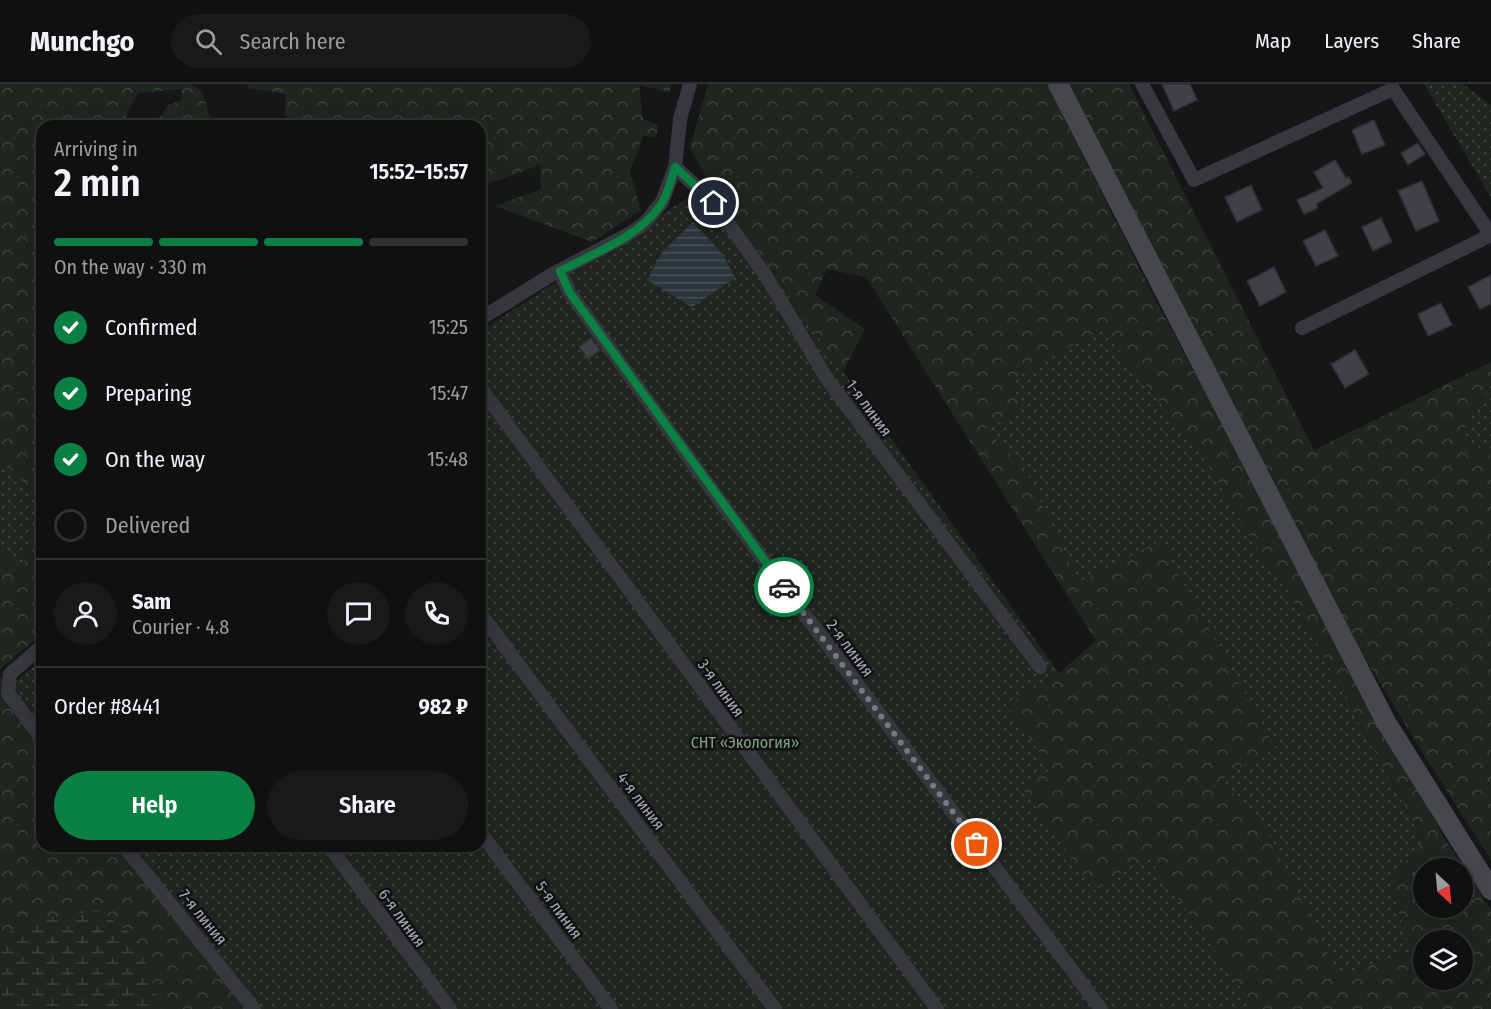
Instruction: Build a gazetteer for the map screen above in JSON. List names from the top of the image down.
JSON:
{
  "streets": {
    "street": [
      "1-я линия",
      "2-я линия",
      "3-я линия",
      "4-я линия",
      "5-я линия",
      "7-я линия",
      "6-я линия"
    ]
  },
  "parks": ["СНТ «Экология»"],
  "north": "bottom right",
  "page": {
    "header": "Munchgo",
    "search": "Search here",
    "nav": ["Map", "Layers", "Share"],
    "heading": ["2 min", "Arriving in", "15:52–15:57"],
    "panel": [
      "Sam",
      "Courier · 4.8",
      "Order #8441",
      "982 ₽"
    ],
    "bar": "On the way · 330 m",
    "list": [
      ["Confirmed", "15:25"],
      ["Preparing", "15:47"],
      ["On the way", "15:48"],
      "Delivered"
    ],
    "buttons": ["Help", "Share"]
  }
}
